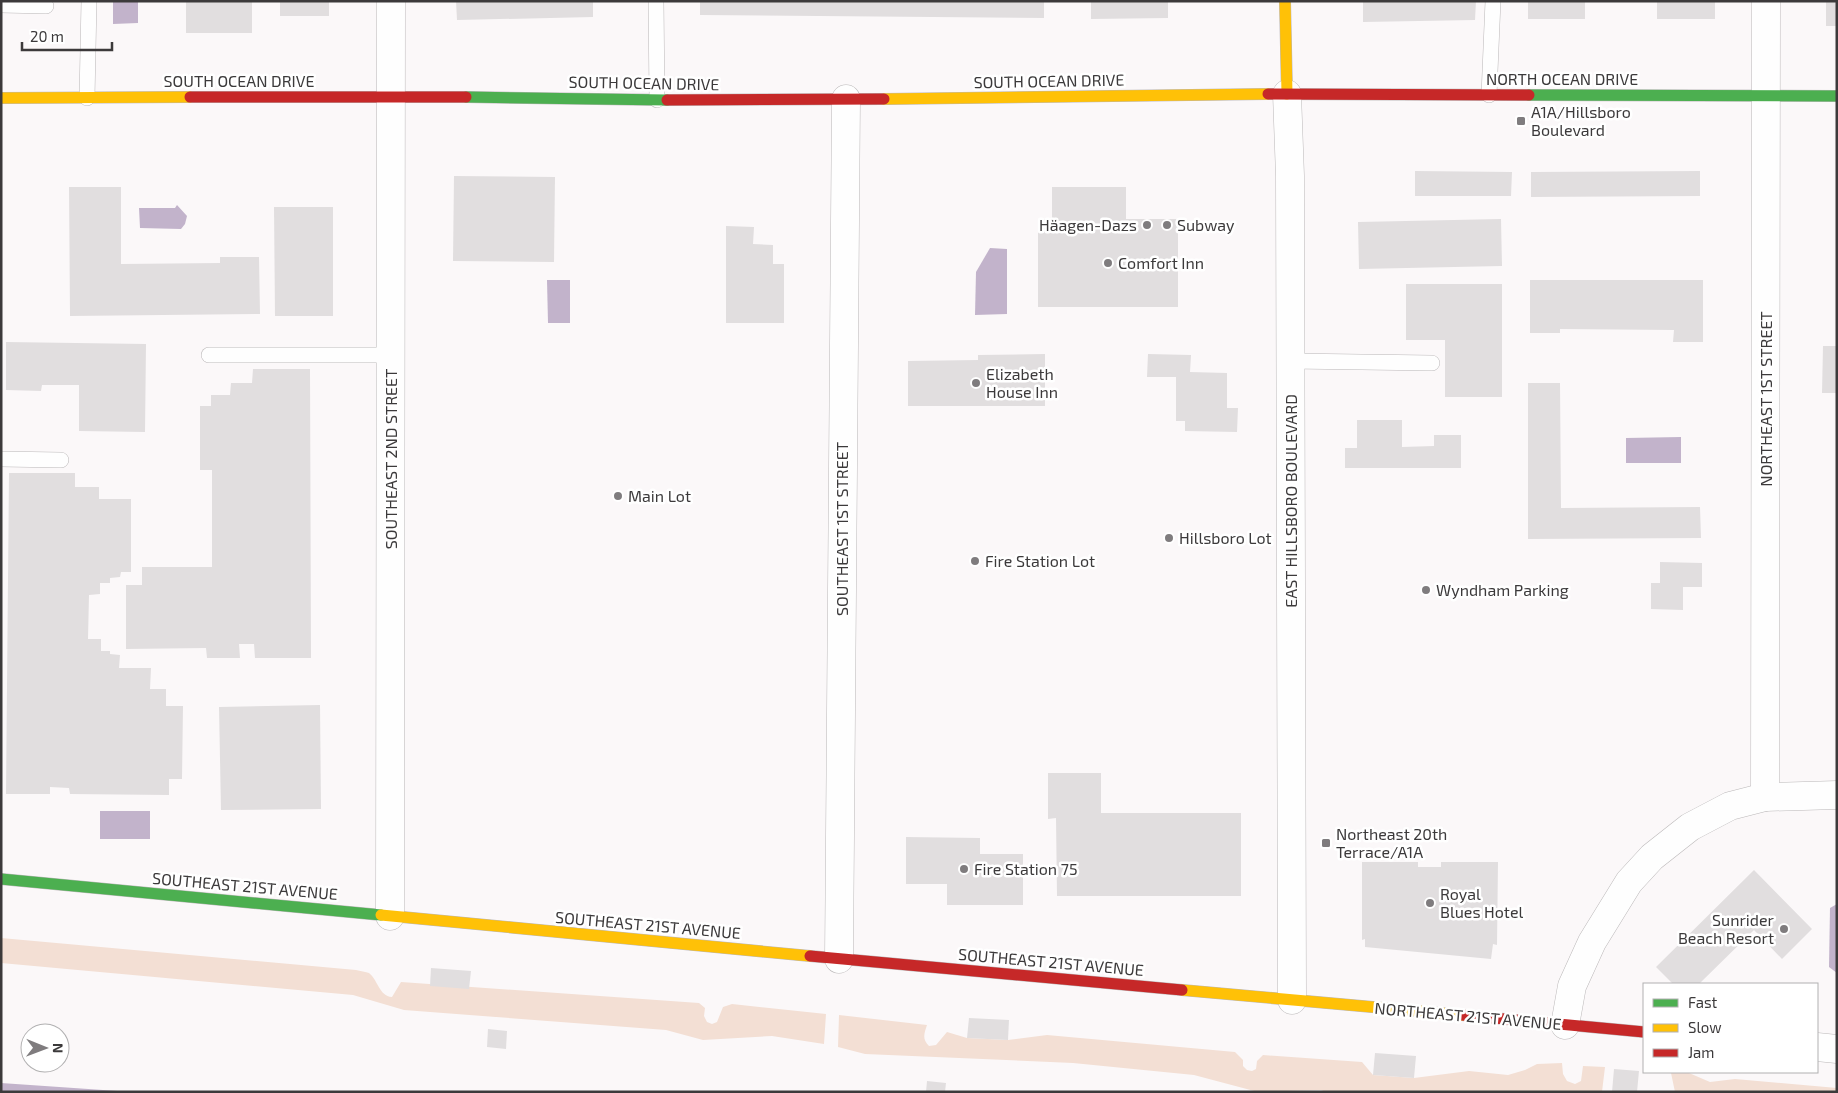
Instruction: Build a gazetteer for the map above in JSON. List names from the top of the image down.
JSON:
{
  "streets": {
    "main road": [
      "NORTH OCEAN DRIVE",
      "SOUTH OCEAN DRIVE",
      "EAST HILLSBORO BOULEVARD",
      "SOUTHEAST 21ST AVENUE",
      "NORTHEAST 21ST AVENUE"
    ],
    "street": ["NORTHEAST 1ST STREET", "SOUTHEAST 2ND STREET", "SOUTHEAST 1ST STREET"]
  },
  "crossings": [
    ["NORTH OCEAN DRIVE", "SOUTH OCEAN DRIVE"],
    ["NORTH OCEAN DRIVE", "NORTHEAST 1ST STREET"],
    ["NORTH OCEAN DRIVE", "EAST HILLSBORO BOULEVARD"],
    ["SOUTH OCEAN DRIVE", "SOUTHEAST 2ND STREET"],
    ["SOUTH OCEAN DRIVE", "EAST HILLSBORO BOULEVARD"],
    ["SOUTH OCEAN DRIVE", "SOUTHEAST 1ST STREET"],
    ["SOUTHEAST 2ND STREET", "SOUTHEAST 21ST AVENUE"],
    ["EAST HILLSBORO BOULEVARD", "SOUTHEAST 21ST AVENUE"],
    ["EAST HILLSBORO BOULEVARD", "NORTHEAST 21ST AVENUE"],
    ["SOUTHEAST 1ST STREET", "SOUTHEAST 21ST AVENUE"],
    ["SOUTHEAST 21ST AVENUE", "NORTHEAST 21ST AVENUE"]
  ],
  "places": {
    "transit": ["A1A/Hillsboro Boulevard", "Northeast 20th Terrace/A1A"],
    "other": [
      "Häagen-Dazs",
      "Subway",
      "Comfort Inn",
      "Elizabeth House Inn",
      "Main Lot",
      "Hillsboro Lot",
      "Fire Station Lot",
      "Wyndham Parking",
      "Fire Station 75",
      "Royal Blues Hotel",
      "Sunrider Beach Resort"
    ]
  },
  "legend": ["Fast", "Slow", "Jam"],
  "scale_bar": "20 m",
  "north": "right"
}
